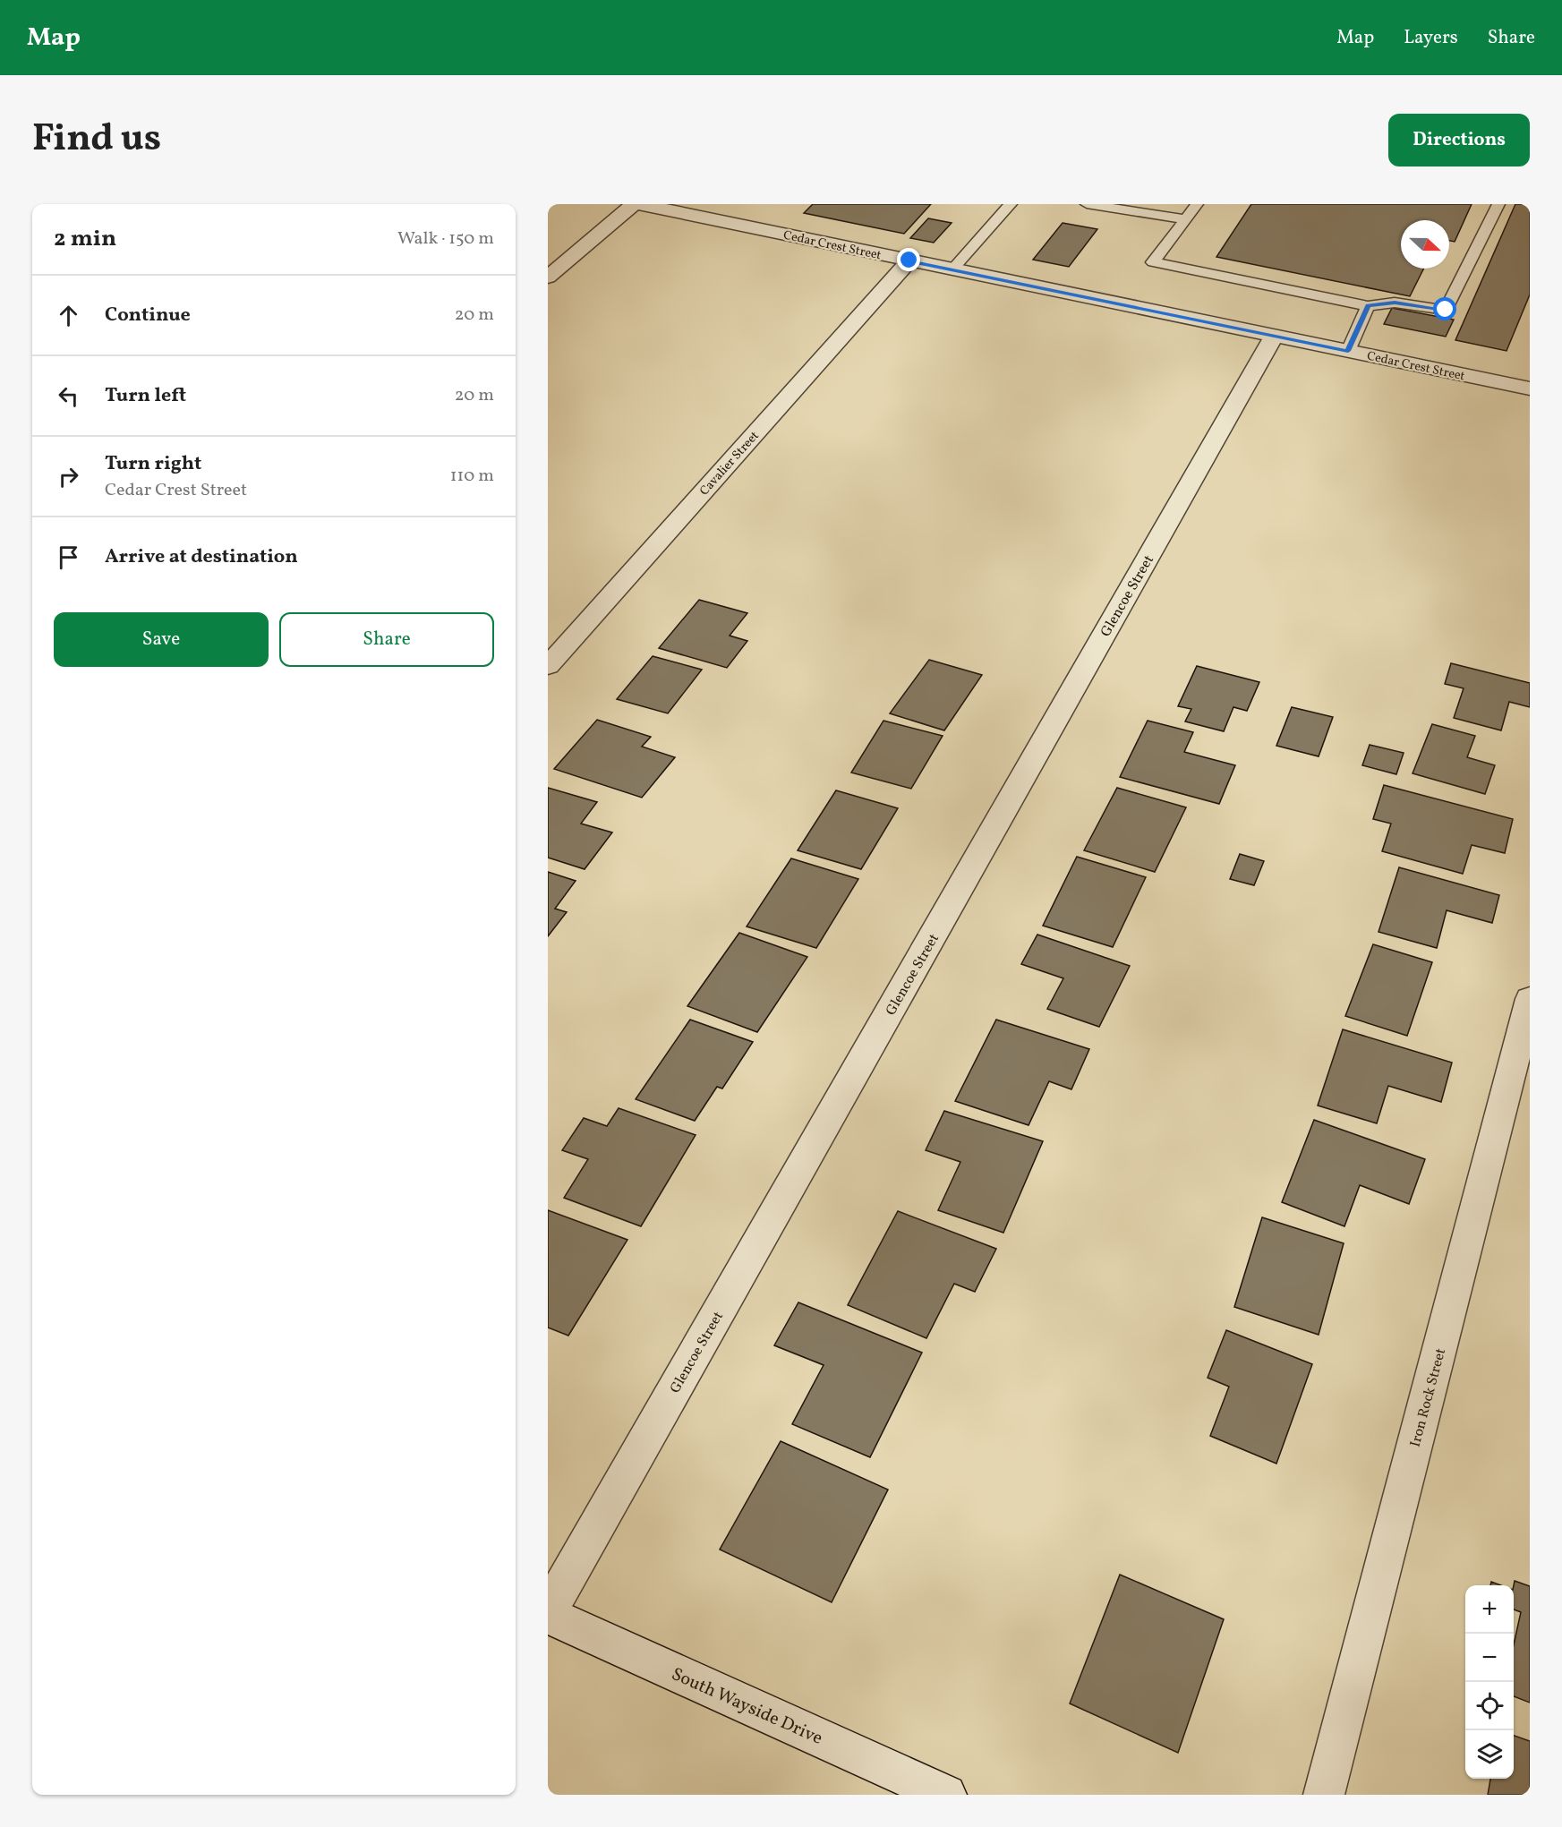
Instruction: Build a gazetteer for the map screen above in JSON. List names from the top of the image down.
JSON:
{
  "streets": {
    "street": [
      "Cedar Crest Street",
      "Cavalier Street",
      "Glencoe Street",
      "Iron Rock Street",
      "South Wayside Drive"
    ]
  },
  "crossings": [
    ["Cedar Crest Street", "Cavalier Street"],
    ["Cedar Crest Street", "Glencoe Street"],
    ["Glencoe Street", "South Wayside Drive"]
  ],
  "north": "right",
  "page": {
    "header": "Map",
    "nav": ["Map", "Layers", "Share"],
    "title": "Find us",
    "buttons": [
      "Directions",
      ["Save", "Share"]
    ],
    "heading": ["2 min", "Walk · 150 m"],
    "list": [
      ["Continue", "20 m"],
      ["Turn left", "20 m"],
      ["Turn right", "Cedar Crest Street", "110 m"],
      "Arrive at destination"
    ],
    "map_buttons": ["+", "−"]
  }
}
